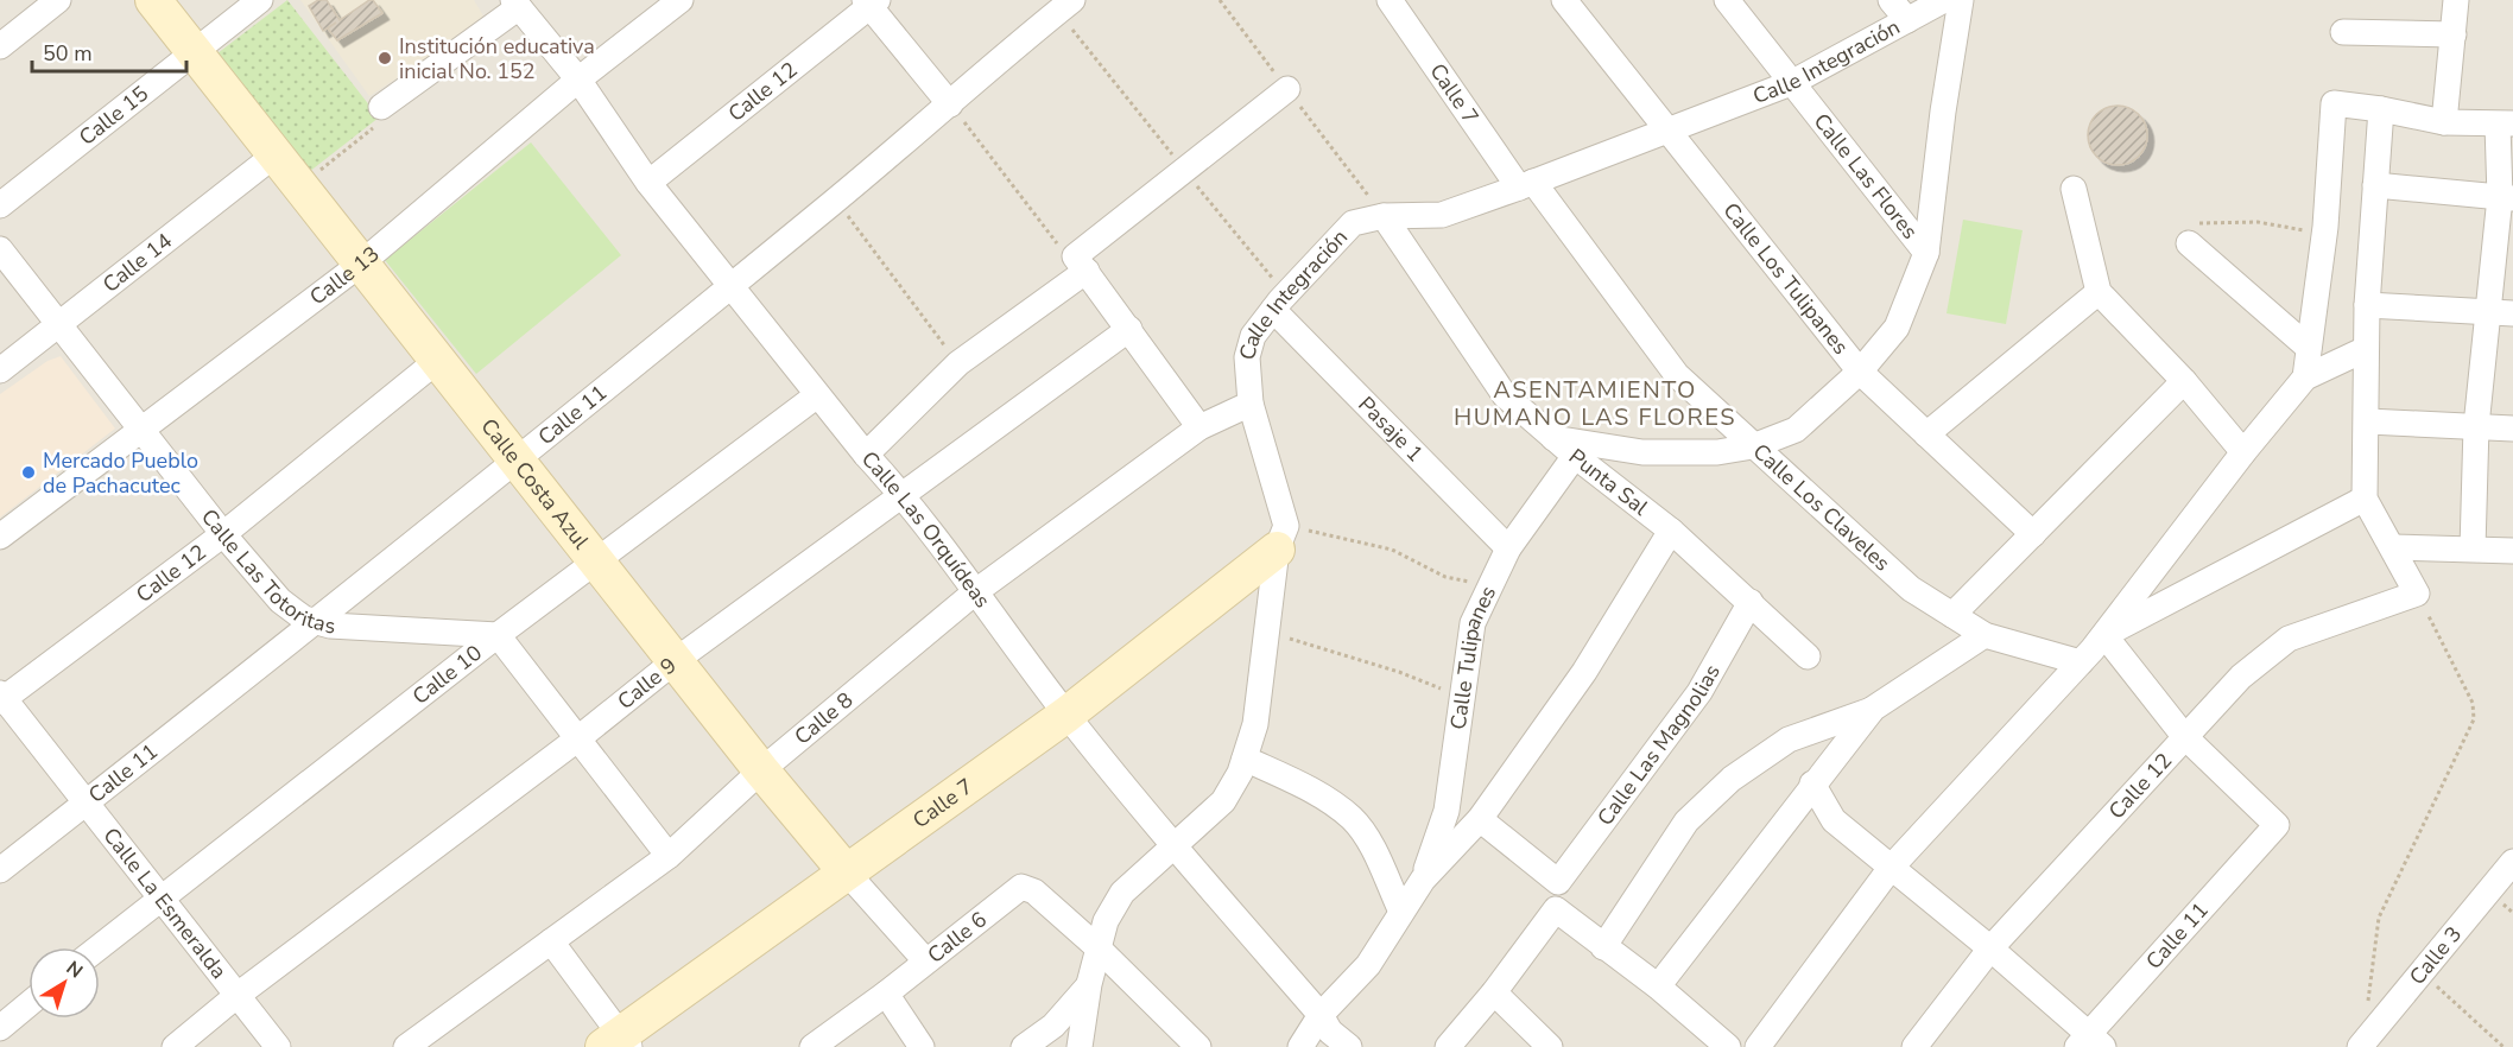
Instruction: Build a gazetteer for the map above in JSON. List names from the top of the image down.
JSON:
{
  "streets": {
    "street": [
      "Calle Integración",
      "Calle 12",
      "Calle 7",
      "Calle 15",
      "Calle Las Flores",
      "Calle 14",
      "Calle 13",
      "Calle Los Tulipanes",
      "Calle 11",
      "Pasaje 1",
      "Punta Sal",
      "Calle Costa Azul",
      "Calle Los Claveles",
      "Calle Las Orquídeas",
      "Calle Las Totoritas",
      "Calle Tulipanes",
      "Calle 10",
      "Calle 9",
      "Calle 8",
      "Calle Las Magnolias",
      "Calle La Esmeralda",
      "Calle 6",
      "Calle 3"
    ]
  },
  "crossings": [
    ["Calle Integración", "Calle 7"],
    ["Calle Integración", "Calle Las Flores"],
    ["Calle Integración", "Calle Los Tulipanes"],
    ["Calle Integración", "Pasaje 1"],
    ["Calle Integración", "Punta Sal"],
    ["Calle Integración", "Calle Los Claveles"],
    ["Calle Integración", "Calle Las Orquídeas"],
    ["Calle Integración", "Calle 8"],
    ["Calle Integración", "Calle 6"],
    ["Calle 12", "Calle 11"],
    ["Calle 12", "Calle Costa Azul"],
    ["Calle 12", "Calle Las Orquídeas"],
    ["Calle 12", "Calle Las Totoritas"],
    ["Calle 12", "Calle La Esmeralda"],
    ["Calle 7", "Calle Costa Azul"],
    ["Calle 7", "Calle Los Claveles"],
    ["Calle 7", "Calle Las Orquídeas"],
    ["Calle 15", "Calle Costa Azul"],
    ["Calle 14", "Calle Costa Azul"],
    ["Calle 14", "Calle Las Totoritas"],
    ["Calle 13", "Calle Costa Azul"],
    ["Calle 13", "Calle Las Orquídeas"],
    ["Calle 13", "Calle Las Totoritas"],
    ["Calle 11", "Calle Costa Azul"],
    ["Calle 11", "Calle Las Orquídeas"],
    ["Calle 11", "Calle Las Totoritas"],
    ["Calle 11", "Calle La Esmeralda"],
    ["Pasaje 1", "Calle Tulipanes"],
    ["Punta Sal", "Calle Tulipanes"],
    ["Punta Sal", "Calle Las Magnolias"],
    ["Calle Costa Azul", "Calle 10"],
    ["Calle Costa Azul", "Calle 9"],
    ["Calle Costa Azul", "Calle 8"],
    ["Calle Costa Azul", "Calle 6"],
    ["Calle Las Orquídeas", "Calle Tulipanes"],
    ["Calle Las Orquídeas", "Calle 10"],
    ["Calle Las Orquídeas", "Calle 9"],
    ["Calle Las Orquídeas", "Calle 8"],
    ["Calle Las Totoritas", "Calle 10"],
    ["Calle Tulipanes", "Calle Las Magnolias"],
    ["Calle 10", "Calle La Esmeralda"],
    ["Calle 9", "Calle La Esmeralda"]
  ],
  "districts": ["ASENTAMIENTO HUMANO LAS FLORES"],
  "places": ["Institución educativa inicial No. 152", "Mercado Pueblo de Pachacutec"],
  "scale_bar": "50 m",
  "north": "top right"
}
